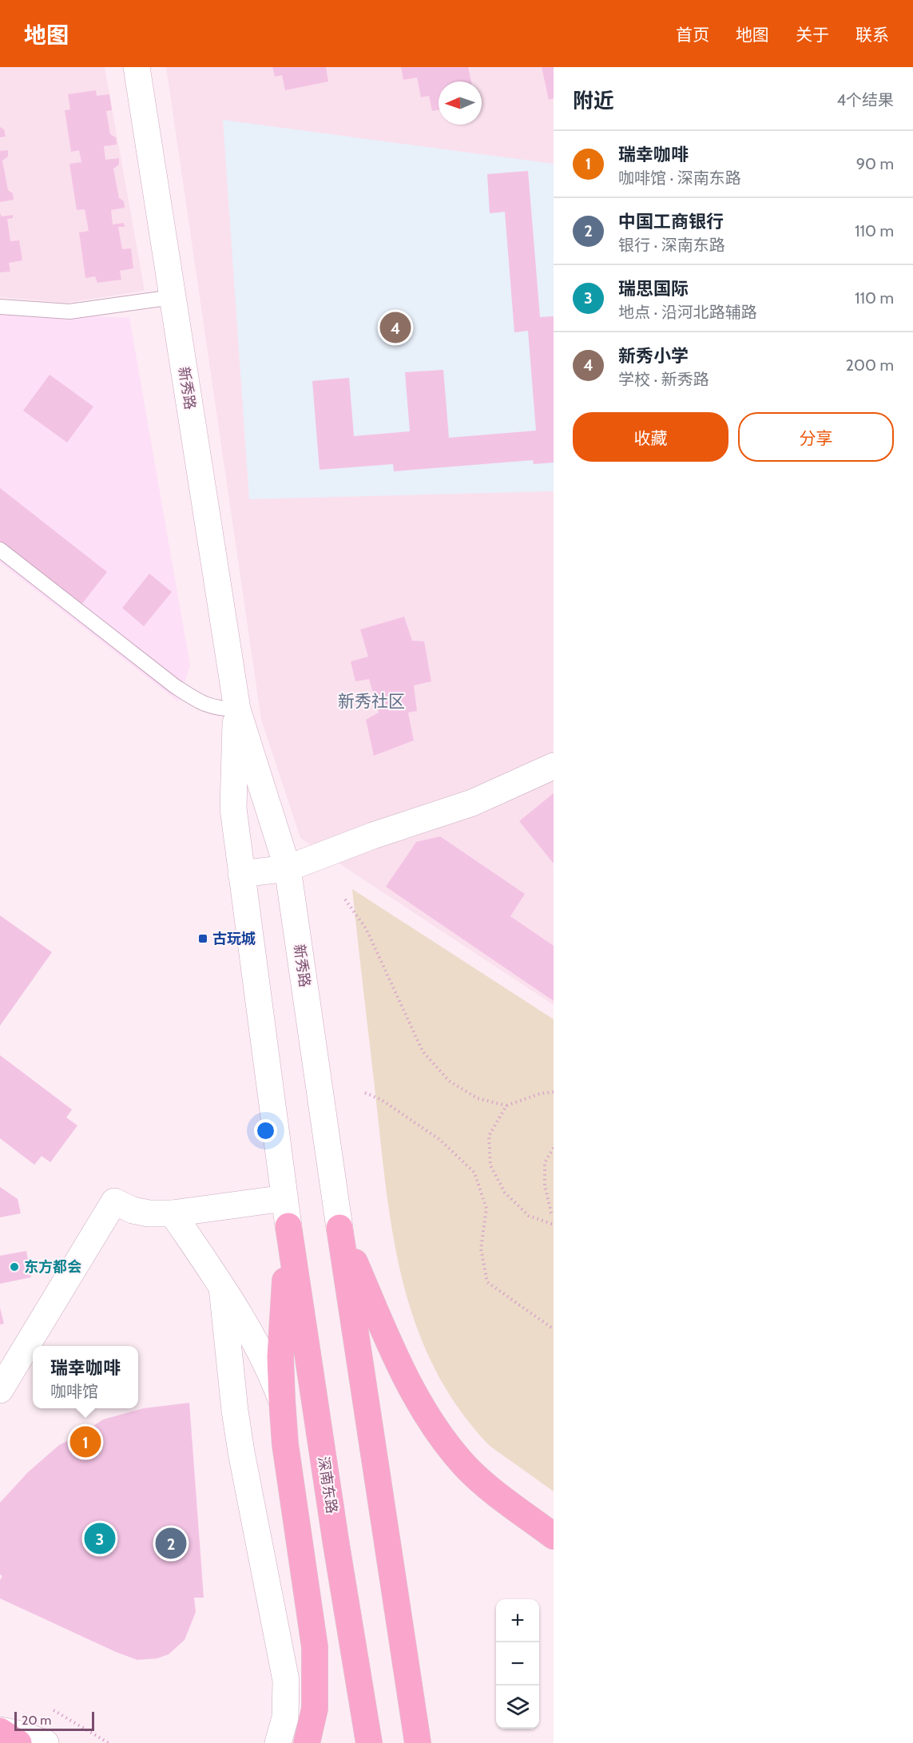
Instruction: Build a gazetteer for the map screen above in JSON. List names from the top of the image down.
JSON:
{
  "streets": {
    "main road": ["新秀路", "深南东路"]
  },
  "crossings": [
    ["新秀路", "深南东路"]
  ],
  "districts": ["新秀社区"],
  "places": {
    "transit": ["古玩城"],
    "other": ["东方都会"]
  },
  "scale_bar": "20 m",
  "north": "left",
  "page": {
    "header": "地图",
    "nav": [
      "首页",
      "地图",
      "关于",
      "联系"
    ],
    "heading": ["附近", "4个结果"],
    "list": [
      {
        "mark": "1",
        "name": "瑞幸咖啡",
        "note": "咖啡馆 · 深南东路",
        "value": "90 m"
      },
      {
        "mark": "2",
        "name": "中国工商银行",
        "note": "银行 · 深南东路",
        "value": "110 m"
      },
      {
        "mark": "3",
        "name": "瑞思国际",
        "note": "地点 · 沿河北路辅路",
        "value": "110 m"
      },
      {
        "mark": "4",
        "name": "新秀小学",
        "note": "学校 · 新秀路",
        "value": "200 m"
      }
    ],
    "pins": [
      "4",
      "1",
      "3",
      "2"
    ],
    "buttons": ["收藏", "分享"],
    "popup": ["瑞幸咖啡", "咖啡馆"],
    "map_buttons": ["+", "−"],
    "scale": "20 m"
  }
}
